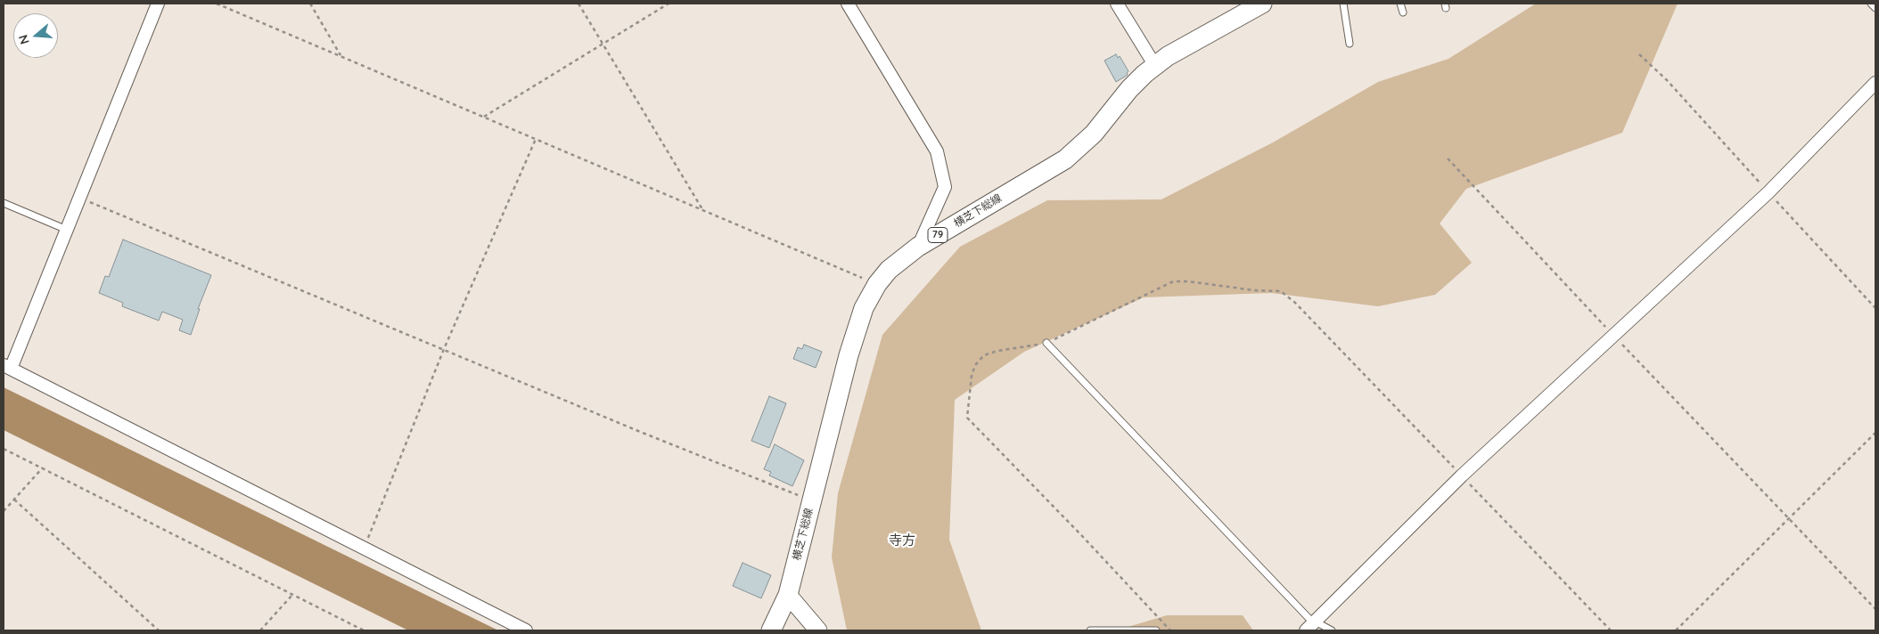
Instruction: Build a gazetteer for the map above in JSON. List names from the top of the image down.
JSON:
{
  "streets": {
    "main road": ["横芝下総線", "79"]
  },
  "districts": ["寺方"],
  "north": "left"
}
